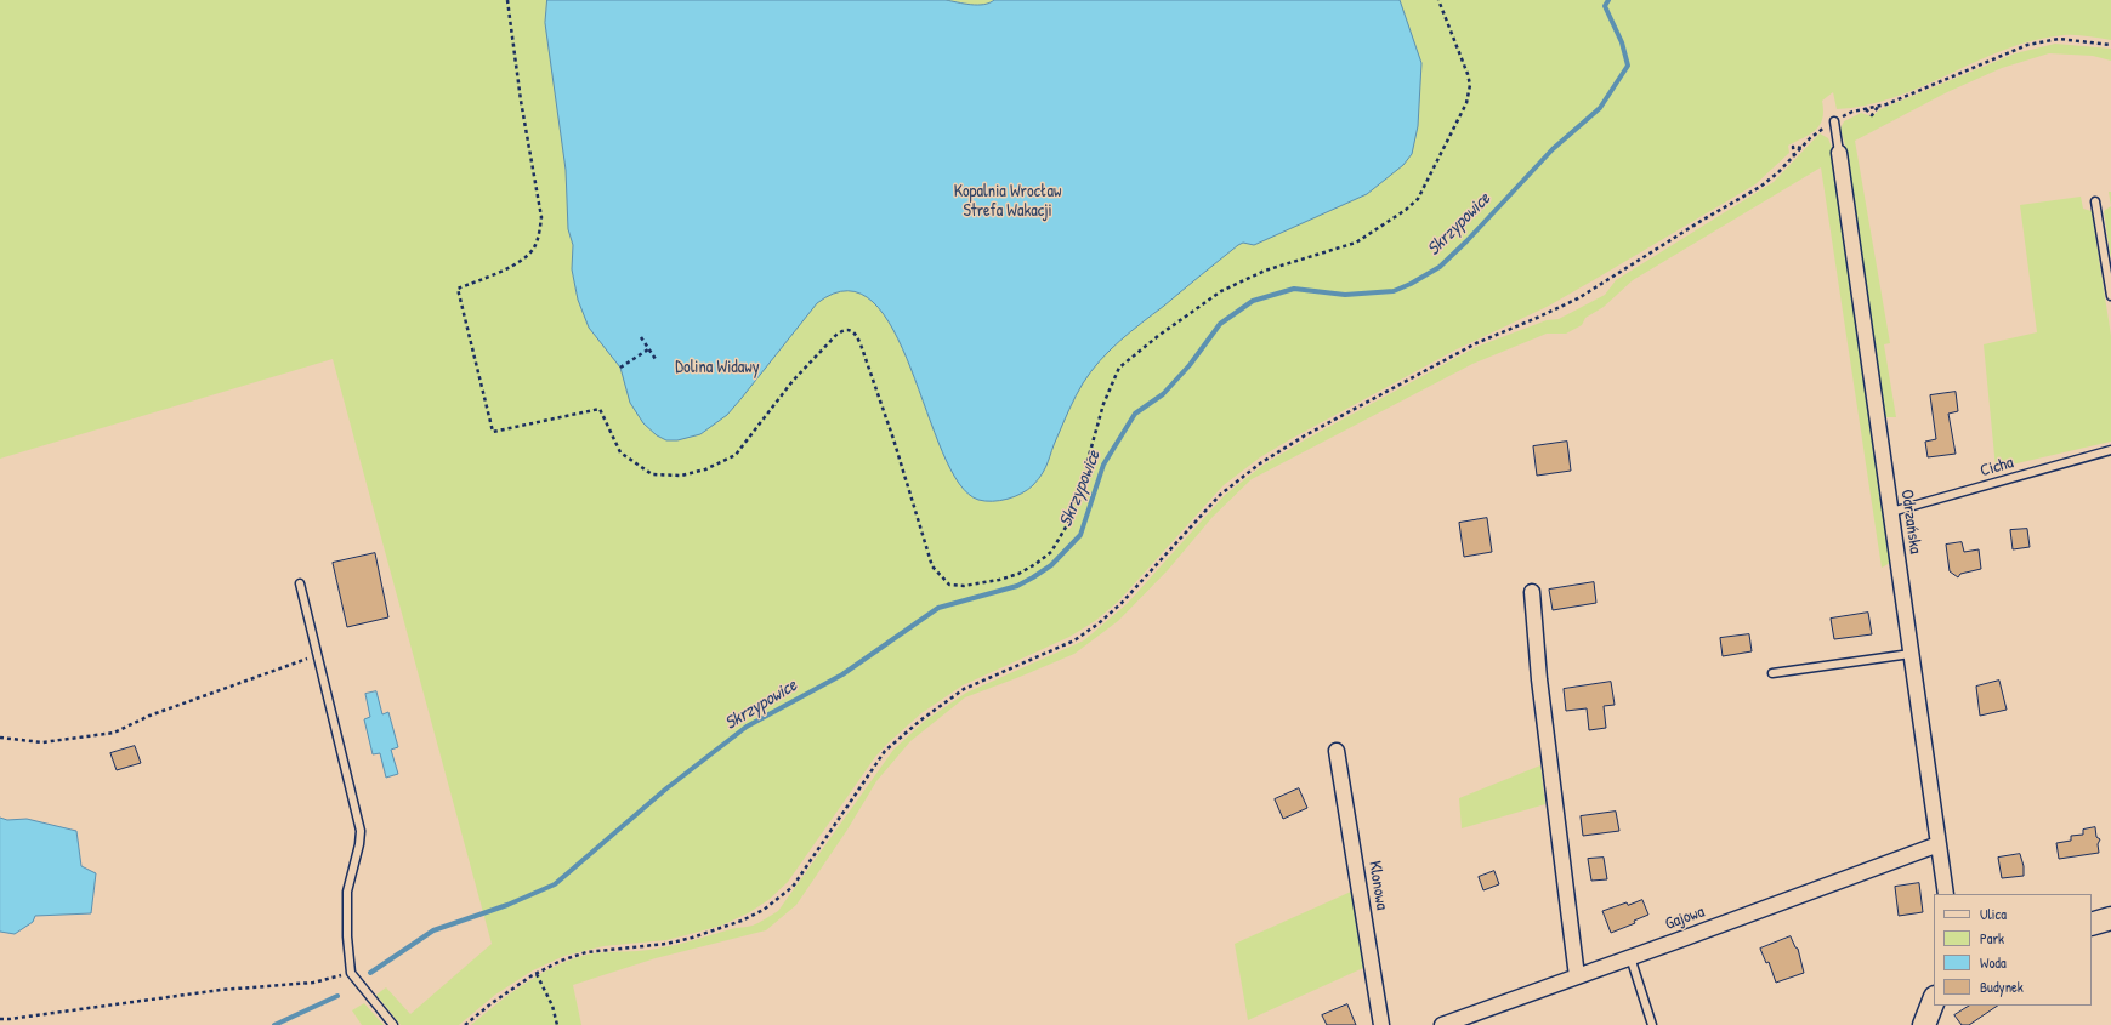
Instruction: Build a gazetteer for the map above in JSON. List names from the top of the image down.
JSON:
{
  "streets": {
    "street": ["Odrzańska", "Klonowa", "Gajowa"],
    "lane": ["Cicha"]
  },
  "crossings": [
    ["Cicha", "Odrzańska"],
    ["Odrzańska", "Gajowa"]
  ],
  "water": ["Skrzypowice"],
  "parks": ["Kopalnia Wrocław Strefa Wakacji", "Dolina Widawy"],
  "legend": [
    "Ulica",
    "Park",
    "Woda",
    "Budynek"
  ]
}
